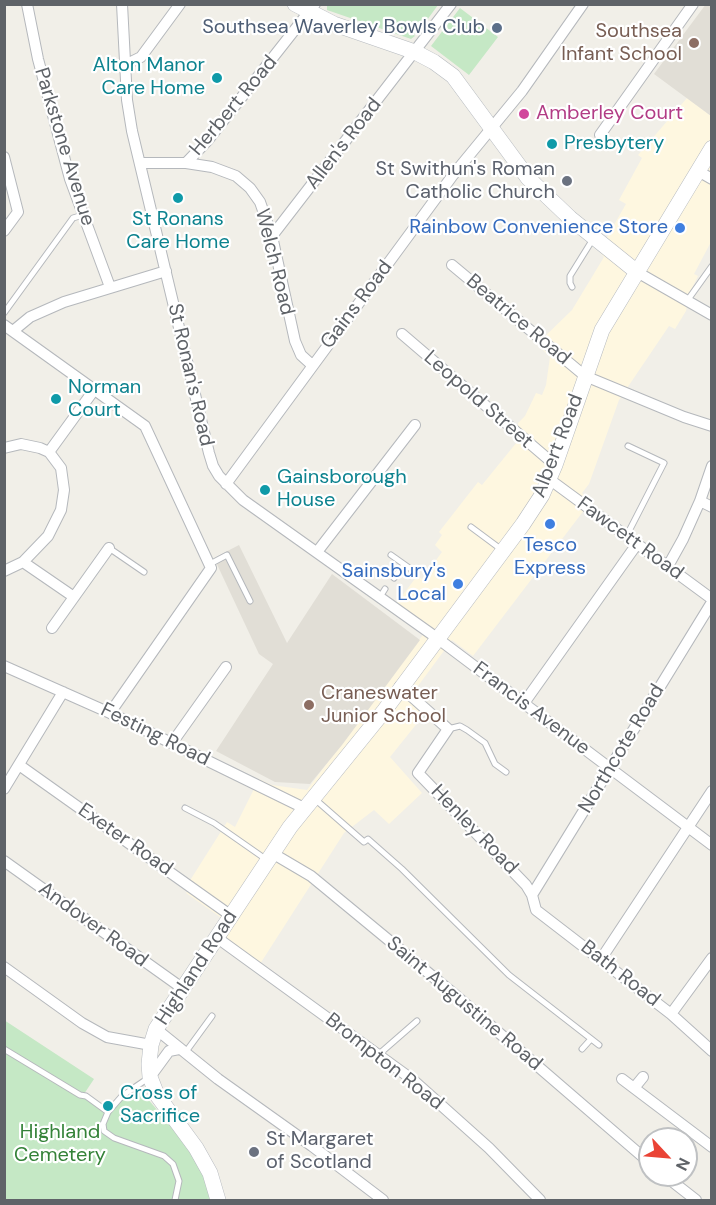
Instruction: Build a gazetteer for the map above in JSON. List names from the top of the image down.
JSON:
{
  "streets": {
    "main road": ["Albert Road", "Highland Road"],
    "street": [
      "Herbert Road",
      "Allen's Road",
      "Parkstone Avenue",
      "Welch Road",
      "Gains Road",
      "Beatrice Road",
      "St Ronan's Road",
      "Leopold Street",
      "Fawcett Road",
      "Francis Avenue",
      "Festing Road",
      "Northcote Road",
      "Henley Road",
      "Exeter Road",
      "Andover Road",
      "Bath Road",
      "Saint Augustine Road",
      "Brompton Road"
    ]
  },
  "crossings": [
    ["Herbert Road", "Welch Road"],
    ["Herbert Road", "St Ronan's Road"],
    ["Allen's Road", "Welch Road"],
    ["Welch Road", "Gains Road"],
    ["Gains Road", "St Ronan's Road"],
    ["Beatrice Road", "Albert Road"],
    ["St Ronan's Road", "Albert Road"],
    ["St Ronan's Road", "Francis Avenue"],
    ["Leopold Street", "Albert Road"],
    ["Albert Road", "Fawcett Road"],
    ["Albert Road", "Francis Avenue"],
    ["Albert Road", "Festing Road"],
    ["Albert Road", "Highland Road"],
    ["Fawcett Road", "Northcote Road"],
    ["Francis Avenue", "Northcote Road"],
    ["Festing Road", "Highland Road"],
    ["Northcote Road", "Henley Road"],
    ["Northcote Road", "Bath Road"],
    ["Henley Road", "Bath Road"],
    ["Exeter Road", "Highland Road"],
    ["Andover Road", "Highland Road"],
    ["Highland Road", "Saint Augustine Road"],
    ["Highland Road", "Brompton Road"]
  ],
  "parks": ["Highland Cemetery"],
  "places": [
    "Southsea Waverley Bowls Club",
    "Southsea Infant School",
    "Alton Manor Care Home",
    "Amberley Court",
    "Presbytery",
    "St Swithun's Roman Catholic Church",
    "St Ronans Care Home",
    "Rainbow Convenience Store",
    "Norman Court",
    "Gainsborough House",
    "Tesco Express",
    "Sainsbury's Local",
    "Craneswater Junior School",
    "Cross of Sacrifice",
    "St Margaret of Scotland"
  ],
  "north": "bottom right"
}
